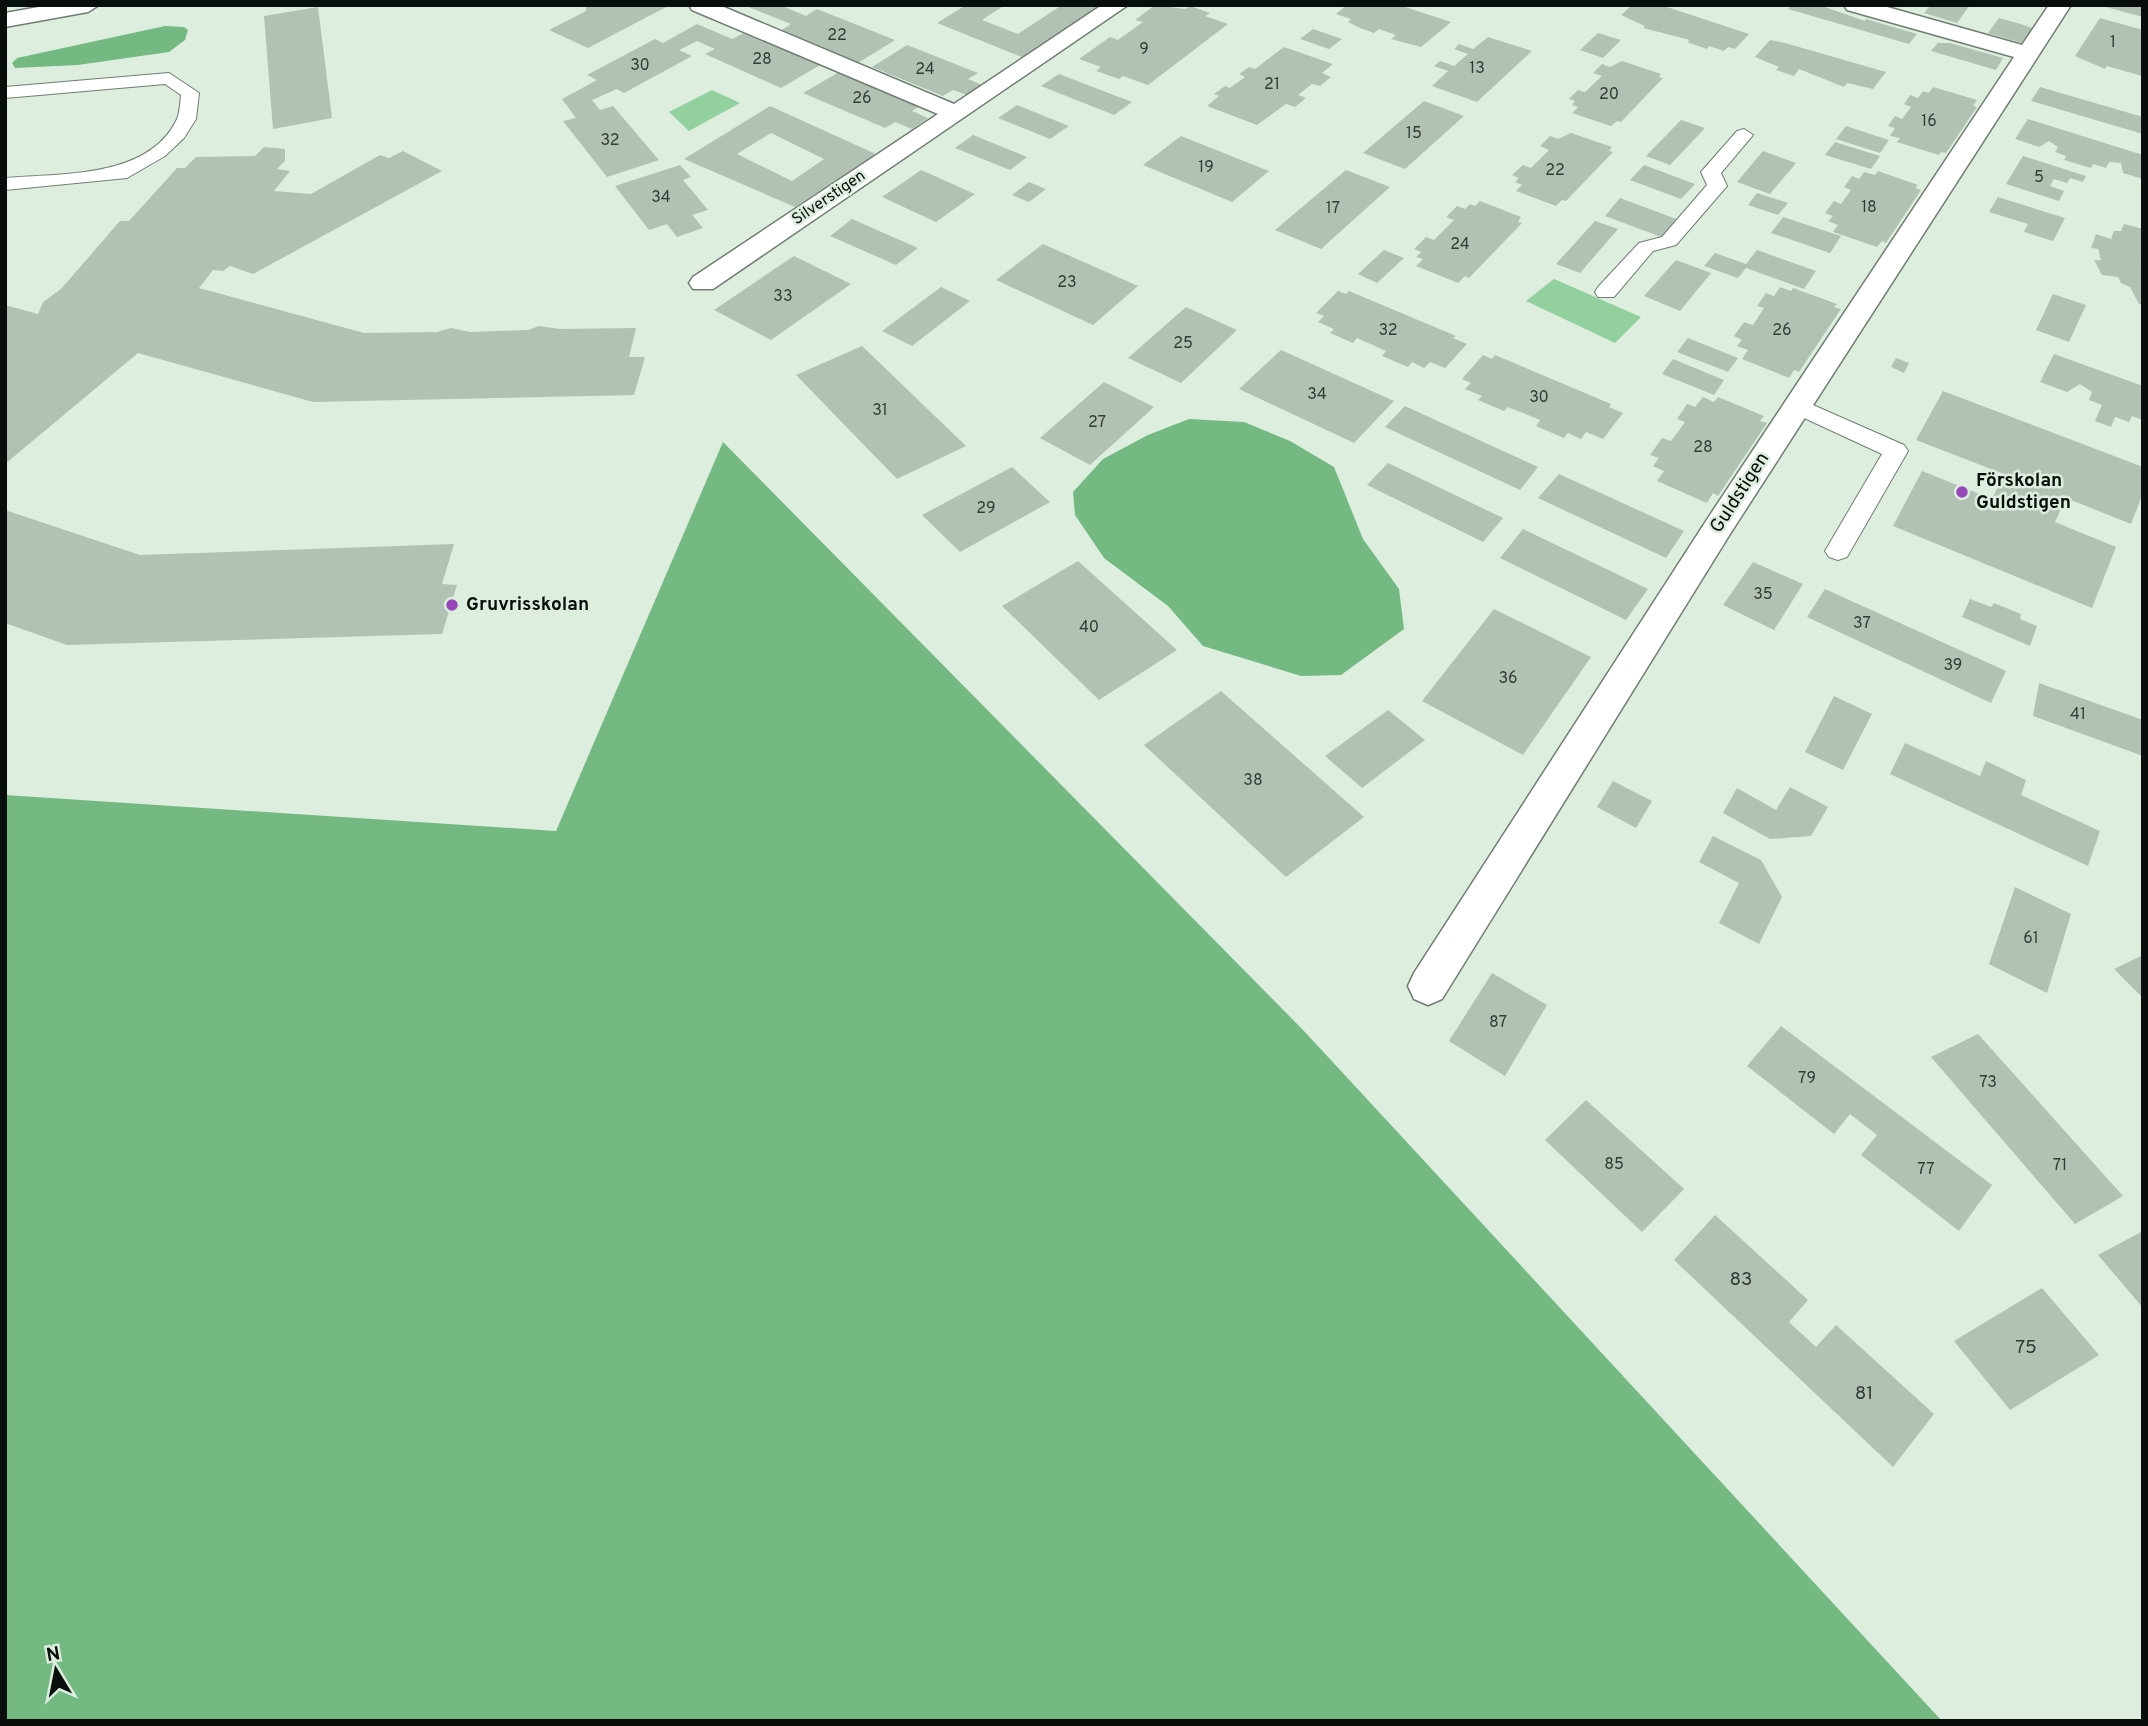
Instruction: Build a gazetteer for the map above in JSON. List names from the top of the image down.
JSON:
{
  "streets": {
    "street": ["Silverstigen", "Guldstigen"]
  },
  "places": ["Förskolan Guldstigen", "Gruvrisskolan"],
  "house_numbers": [
    "22",
    "1",
    "9",
    "28",
    "30",
    "13",
    "24",
    "21",
    "20",
    "26",
    "16",
    "15",
    "32",
    "19",
    "22",
    "5",
    "34",
    "18",
    "17",
    "24",
    "23",
    "33",
    "32",
    "26",
    "25",
    "34",
    "30",
    "31",
    "27",
    "28",
    "29",
    "35",
    "37",
    "40",
    "39",
    "36",
    "41",
    "38",
    "61",
    "87",
    "79",
    "73",
    "85",
    "71",
    "77",
    "83",
    "75",
    "81"
  ],
  "north": "top"
}
